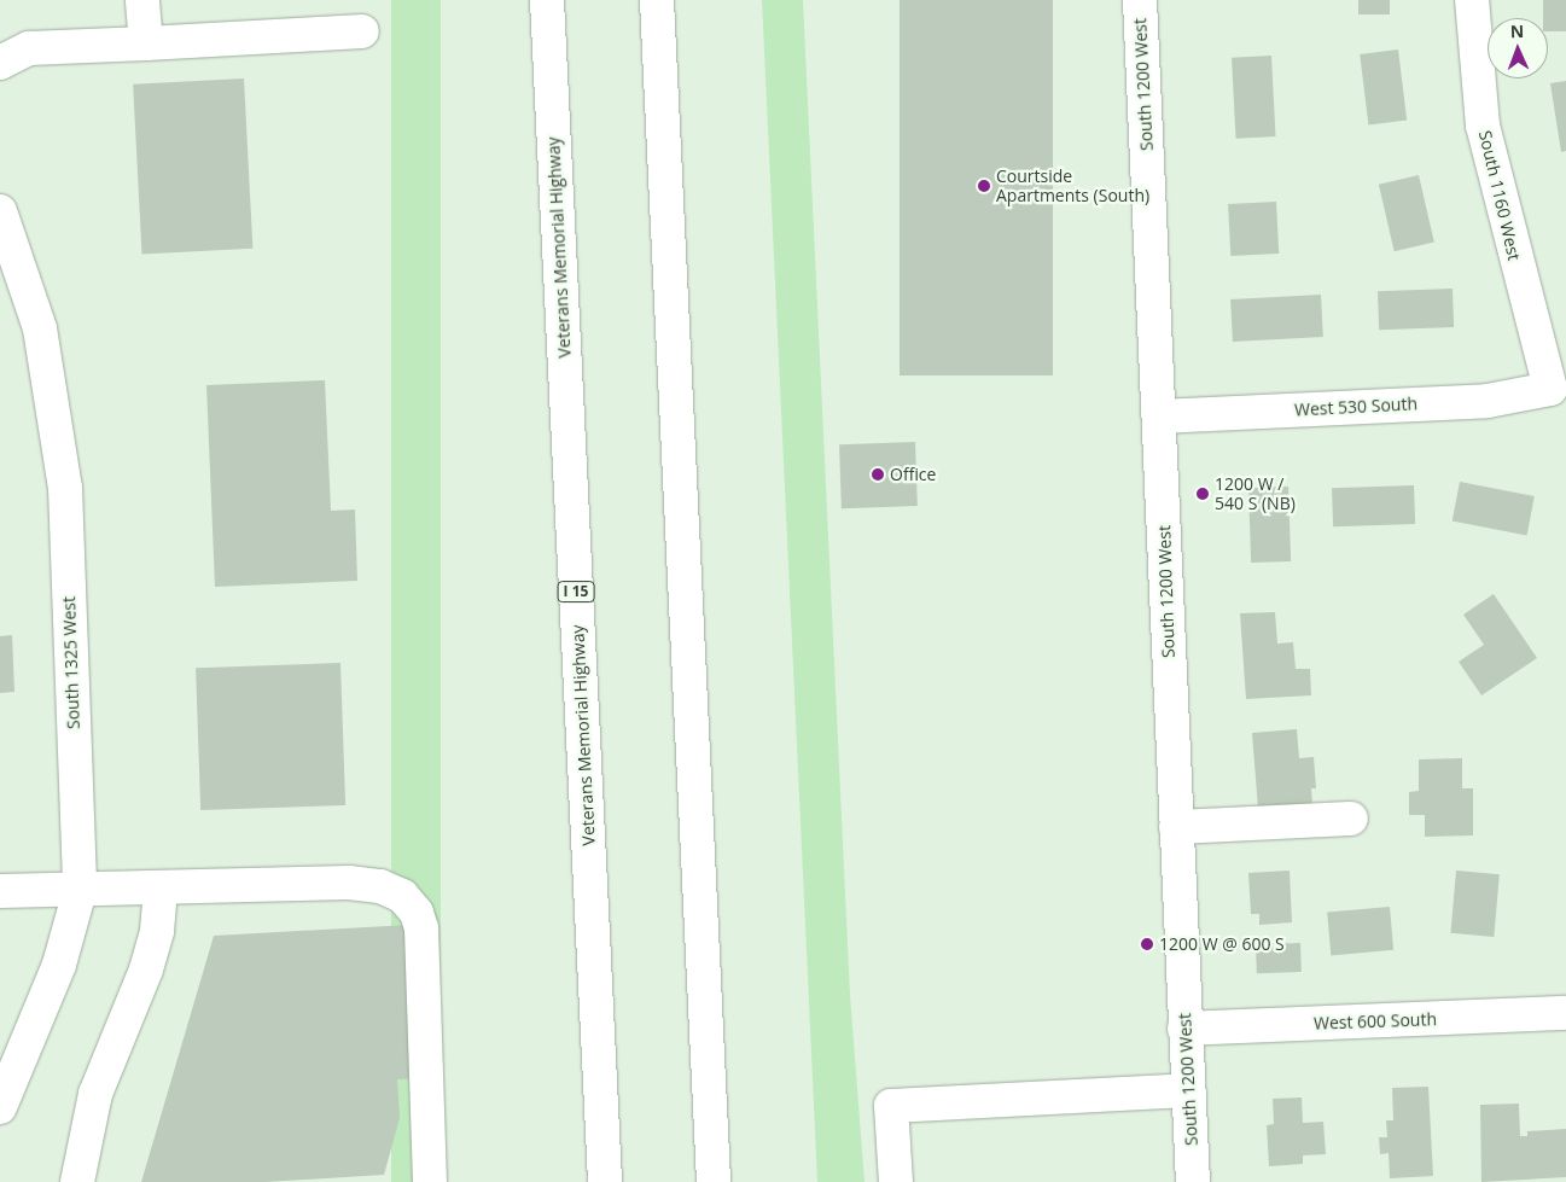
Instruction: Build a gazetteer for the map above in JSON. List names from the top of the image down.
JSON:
{
  "streets": {
    "main road": [
      "South 1200 West",
      "South 1160 West",
      "Veterans Memorial Highway",
      "West 530 South",
      "I 15",
      "South 1325 West",
      "West 600 South"
    ]
  },
  "crossings": [
    ["South 1200 West", "West 530 South"],
    ["South 1200 West", "West 600 South"],
    ["South 1160 West", "West 530 South"]
  ],
  "places": [
    "Courtside Apartments (South)",
    "Office",
    "1200 W / 540 S (NB)",
    "1200 W @ 600 S"
  ],
  "north": "top"
}
